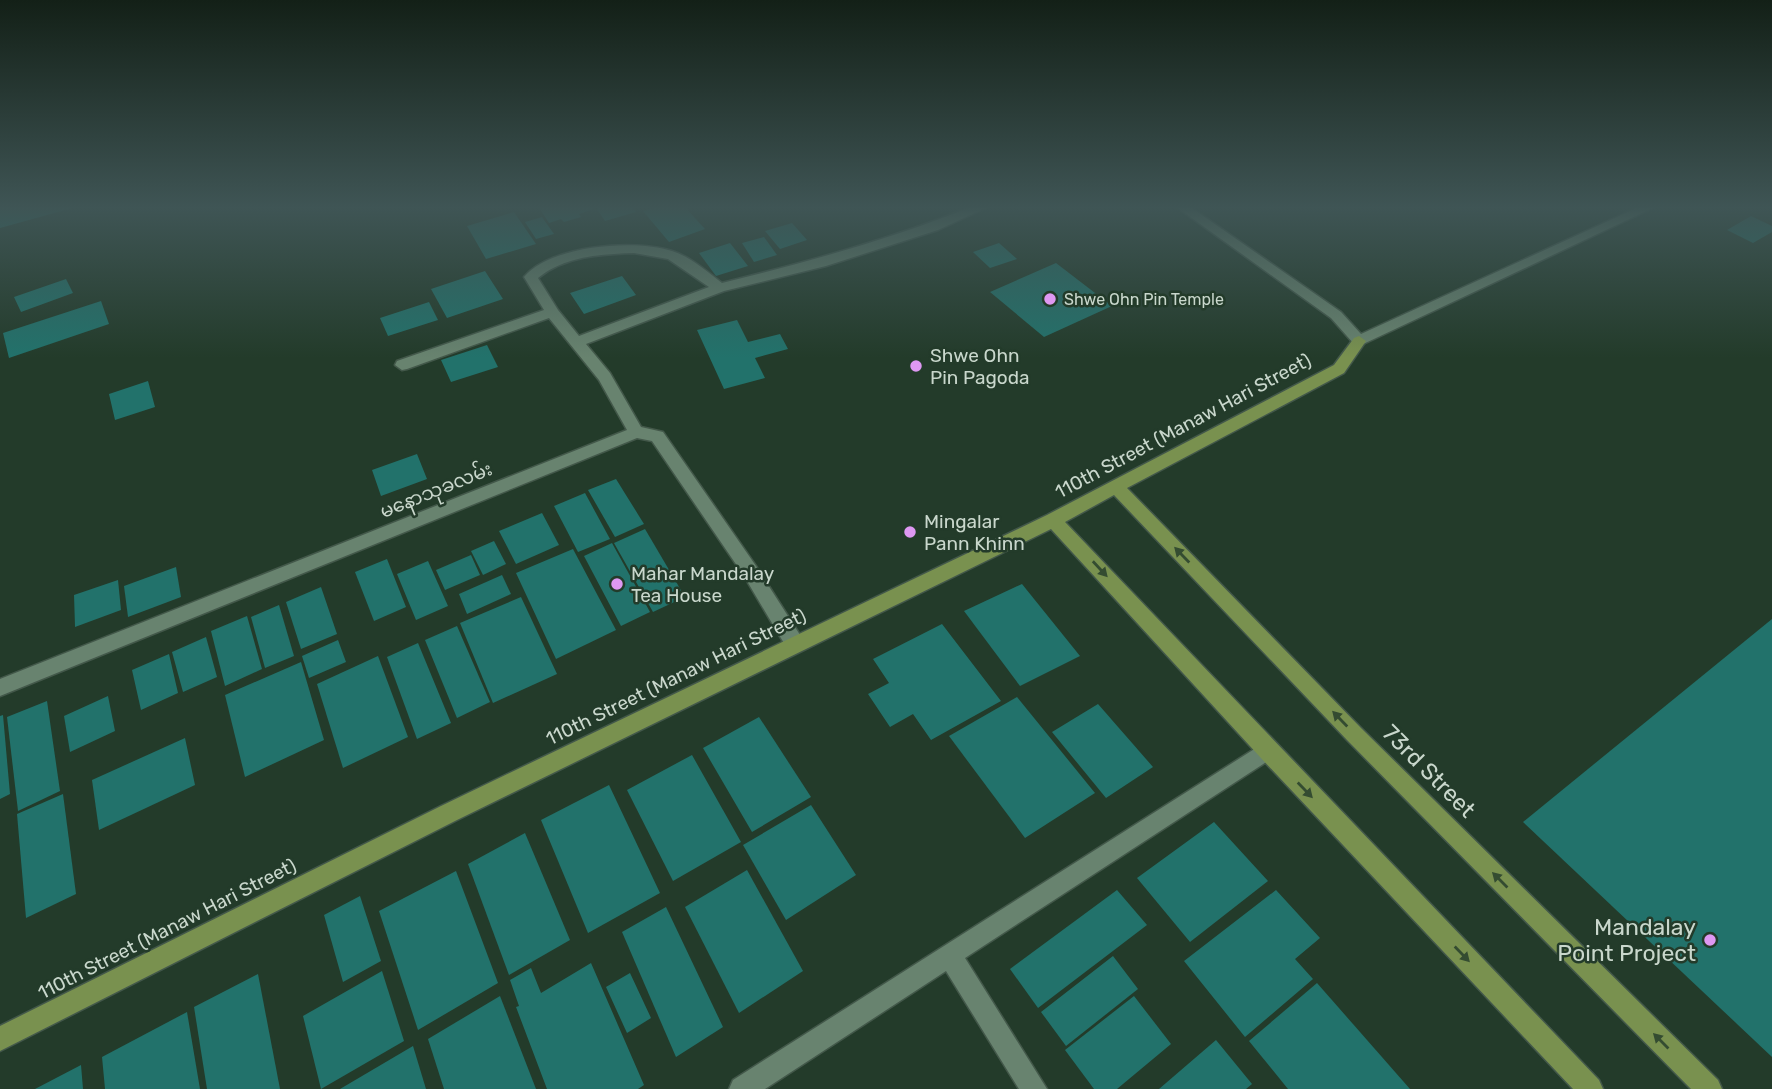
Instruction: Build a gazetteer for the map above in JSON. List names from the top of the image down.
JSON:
{
  "streets": {
    "main road": ["110th Street (Manaw Hari Street)", "73rd Street"],
    "street": ["မနောသုခလမ်း"]
  },
  "crossings": [
    ["110th Street (Manaw Hari Street)", "73rd Street"]
  ],
  "places": [
    "Shwe Ohn Pin Temple",
    "Shwe Ohn Pin Pagoda",
    "Mingalar Pann Khinn",
    "Mahar Mandalay Tea House",
    "Mandalay Point Project"
  ]
}
